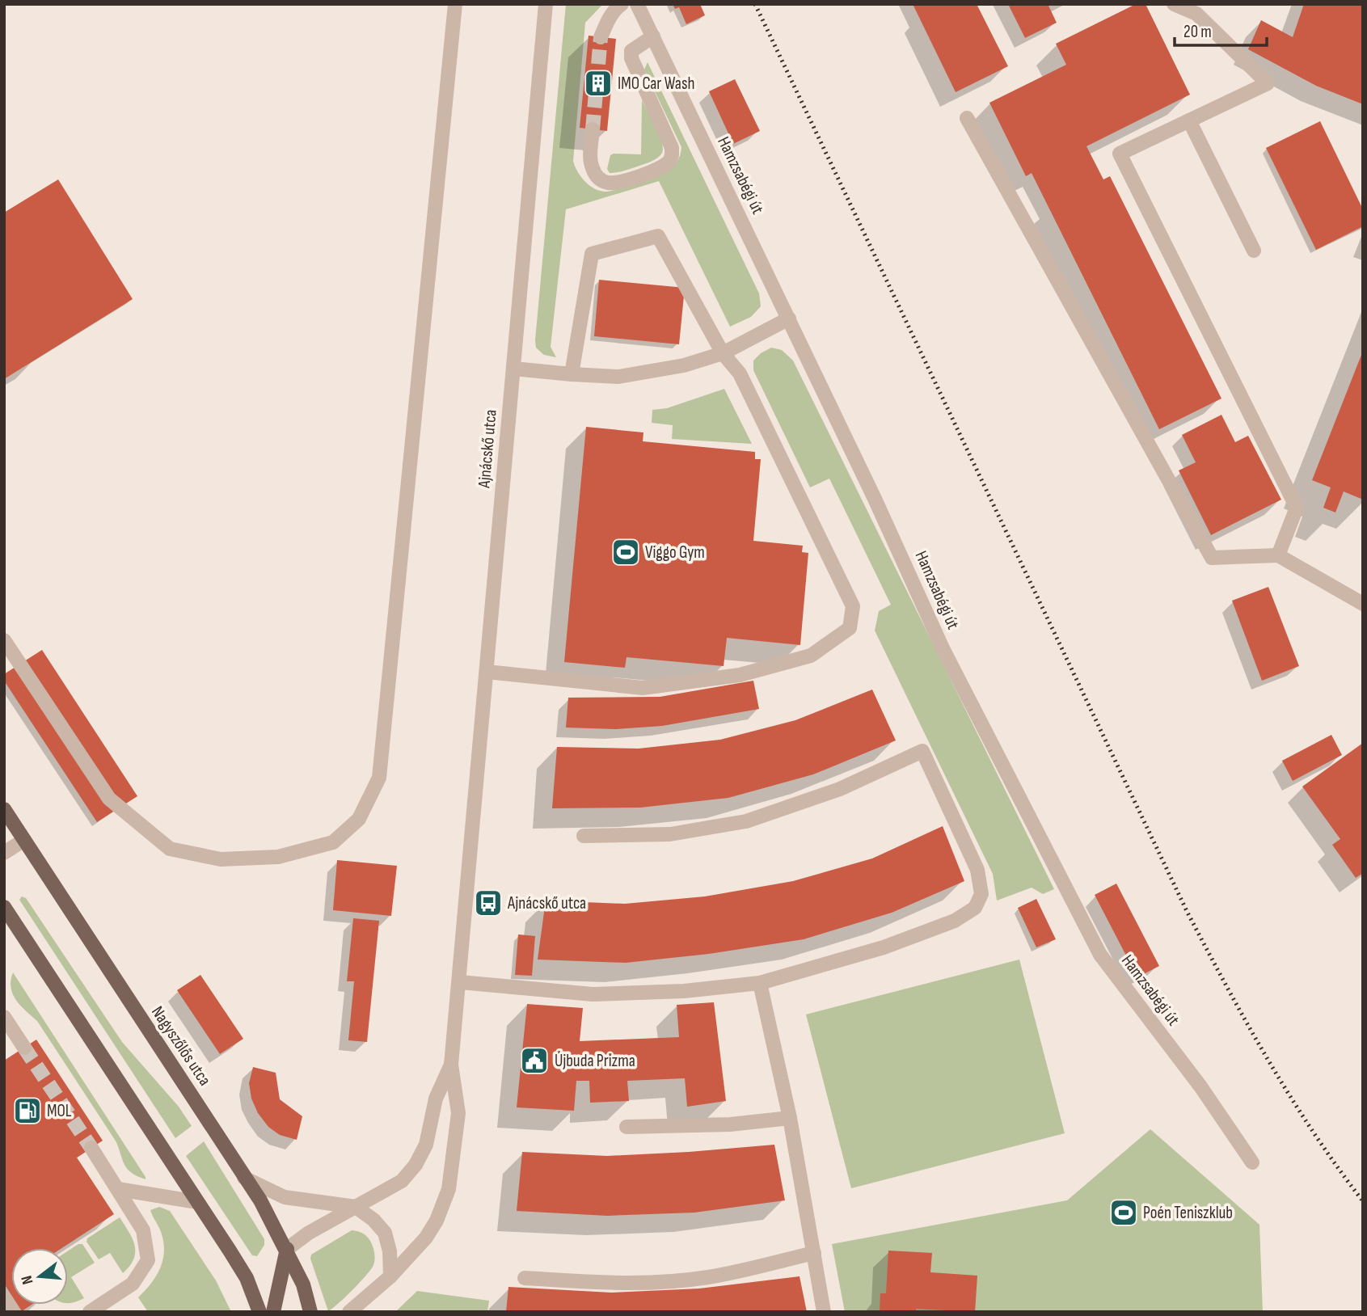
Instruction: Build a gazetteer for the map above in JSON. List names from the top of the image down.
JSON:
{
  "streets": {
    "main road": ["Nagyszőlős utca"],
    "street": ["Hamzsabégi út", "Ajnácskő utca"]
  },
  "crossings": [
    ["Ajnácskő utca", "Nagyszőlős utca"]
  ],
  "places": {
    "building": ["IMO Car Wash"],
    "sports": ["Viggo Gym", "Poén Teniszklub"],
    "bus stop": ["Ajnácskő utca"],
    "public building": ["Újbuda Prizma"],
    "fuel station": ["MOL"]
  },
  "scale_bar": "20 m",
  "north": "left"
}
